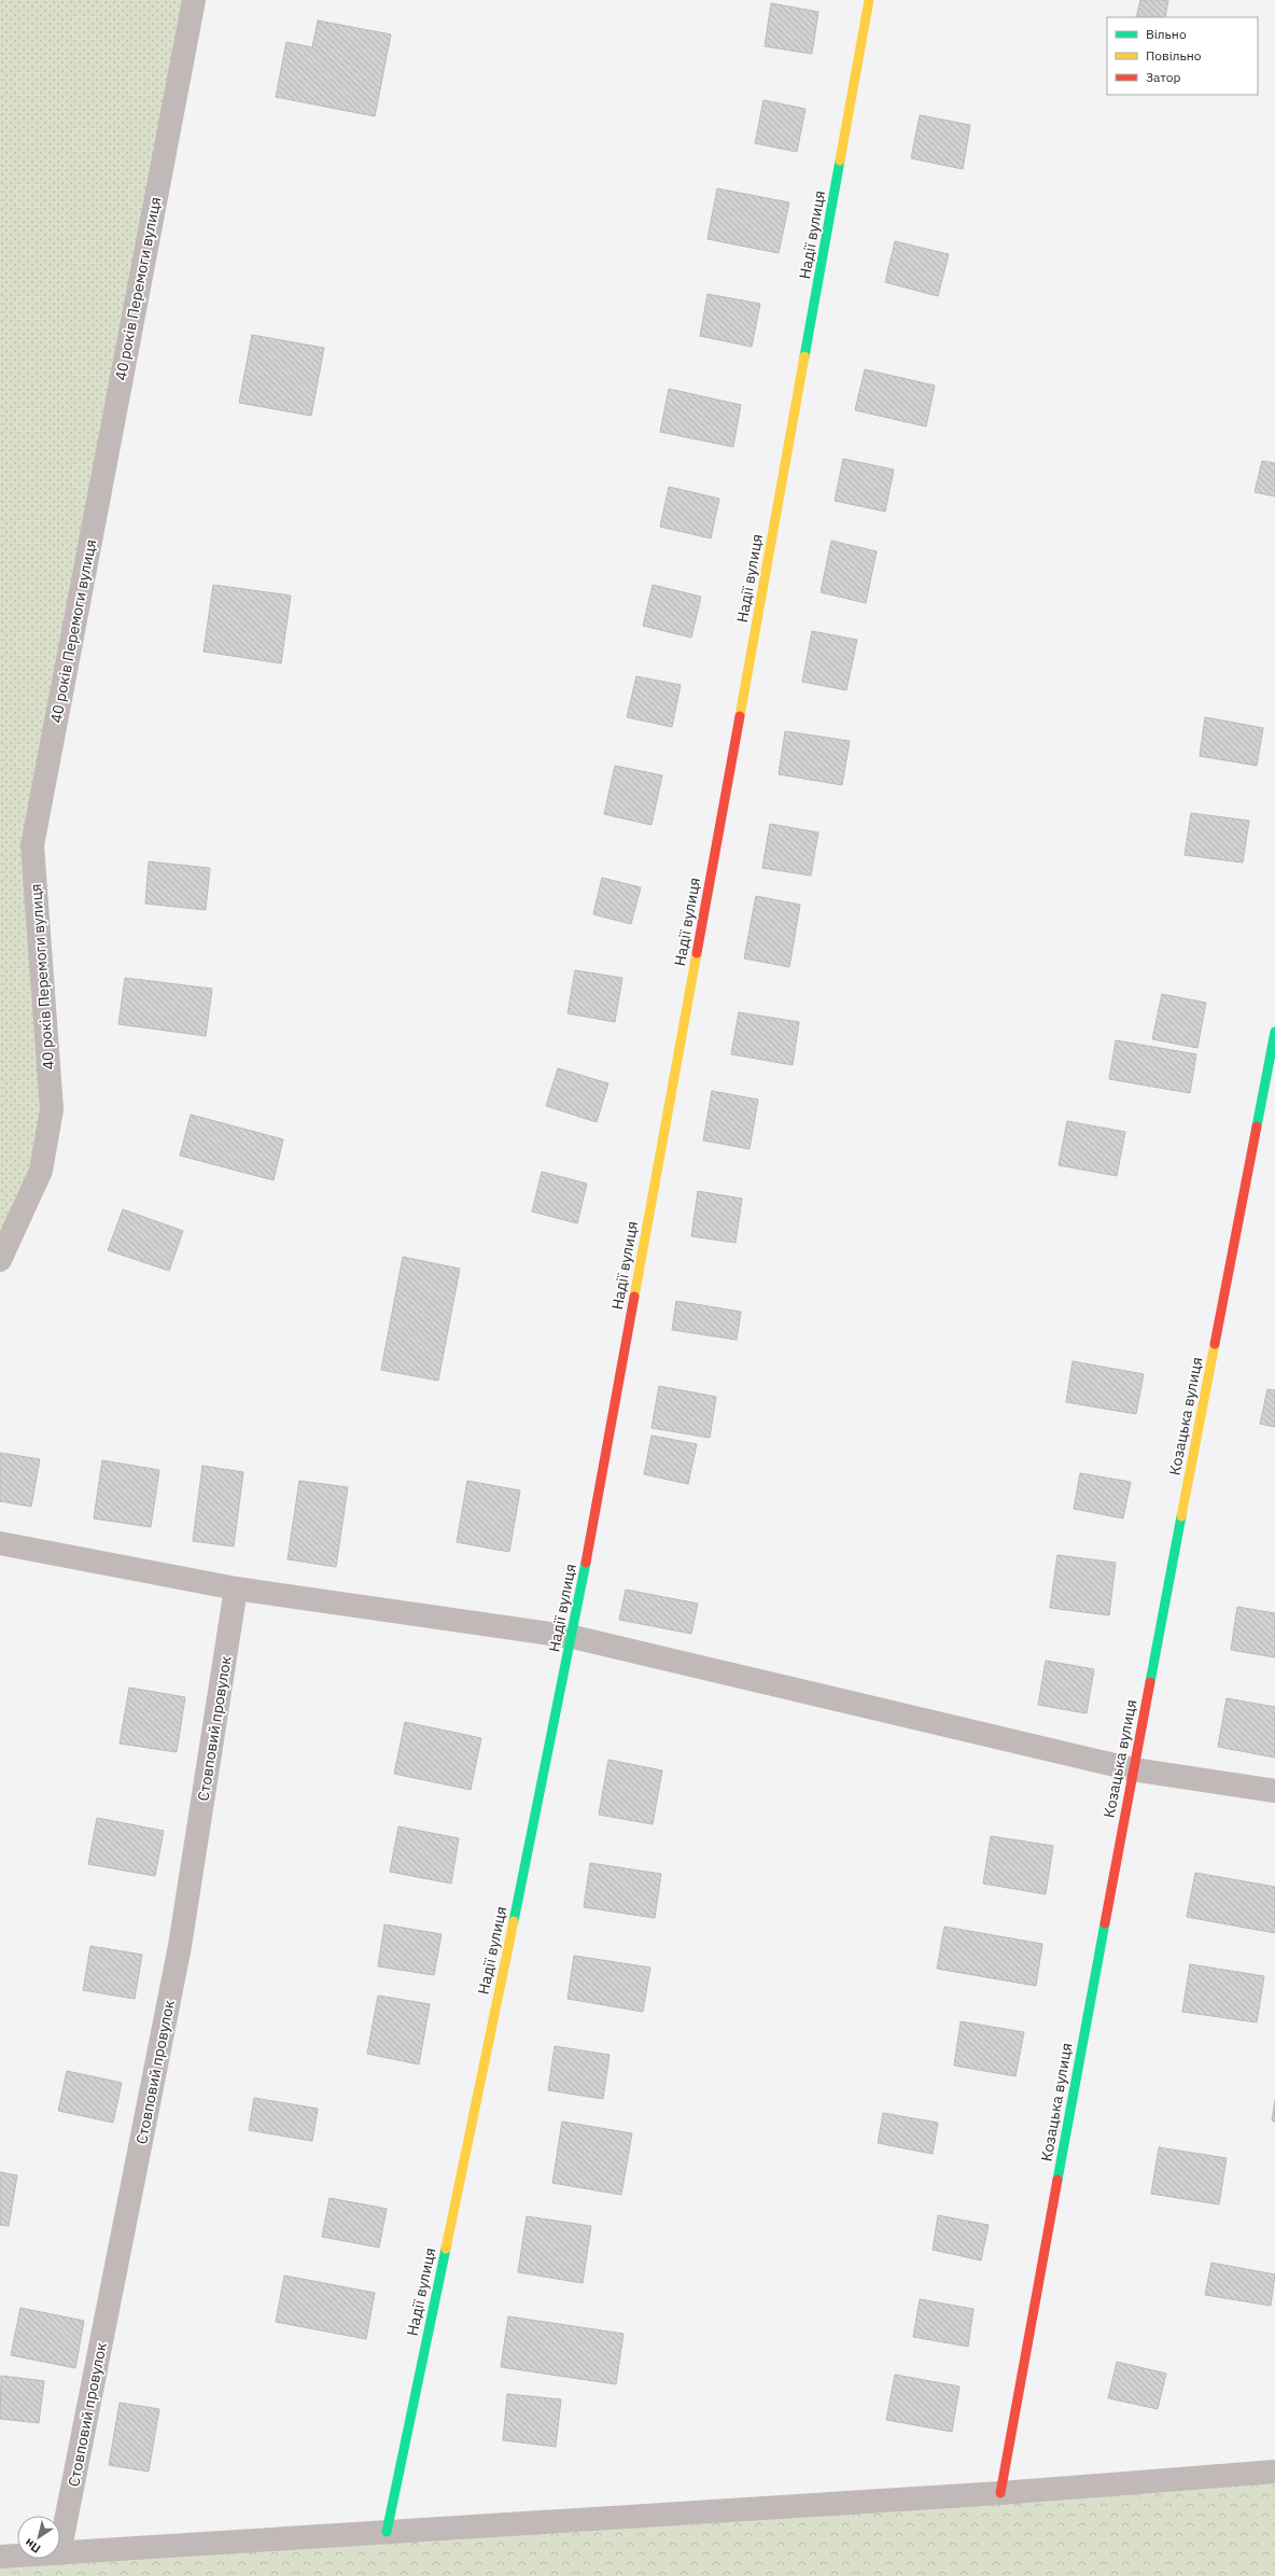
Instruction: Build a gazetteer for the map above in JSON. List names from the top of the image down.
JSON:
{
  "streets": {
    "street": [
      "Надії вулиця",
      "40 років Перемоги вулиця",
      "Козацька вулиця",
      "Стовповий провулок"
    ]
  },
  "legend": ["Вільно", "Повільно", "Затор"],
  "north": "bottom left"
}
